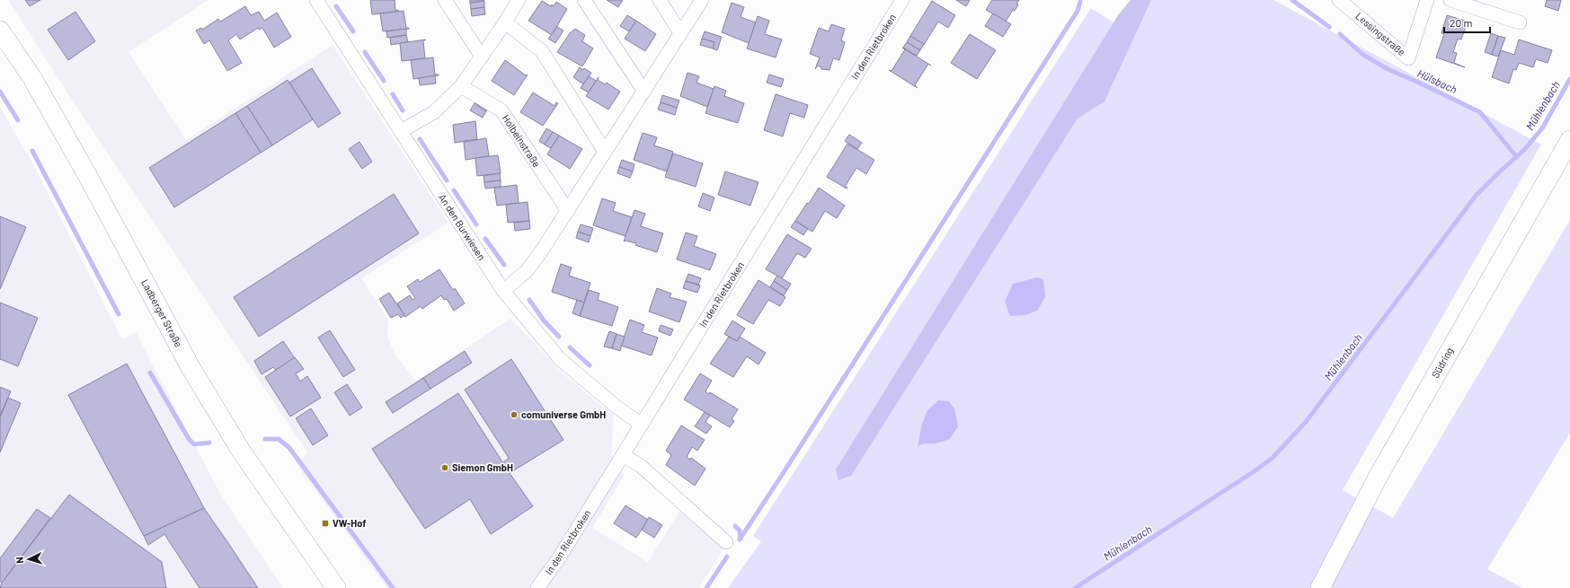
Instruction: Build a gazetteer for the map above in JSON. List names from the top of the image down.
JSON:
{
  "streets": {
    "main road": ["Ladberger Straße", "Südring"],
    "street": [
      "Lessingstraße",
      "In den Rietbroken",
      "Holbeinstraße",
      "An den Burwiesen"
    ]
  },
  "crossings": [
    ["In den Rietbroken", "An den Burwiesen"]
  ],
  "water": ["Hülsbach", "Mühlenbach"],
  "places": {
    "other": ["comuniverse GmbH", "Siemon GmbH"],
    "transit": ["VW-Hof"]
  },
  "scale_bar": "20 m",
  "north": "left"
}
